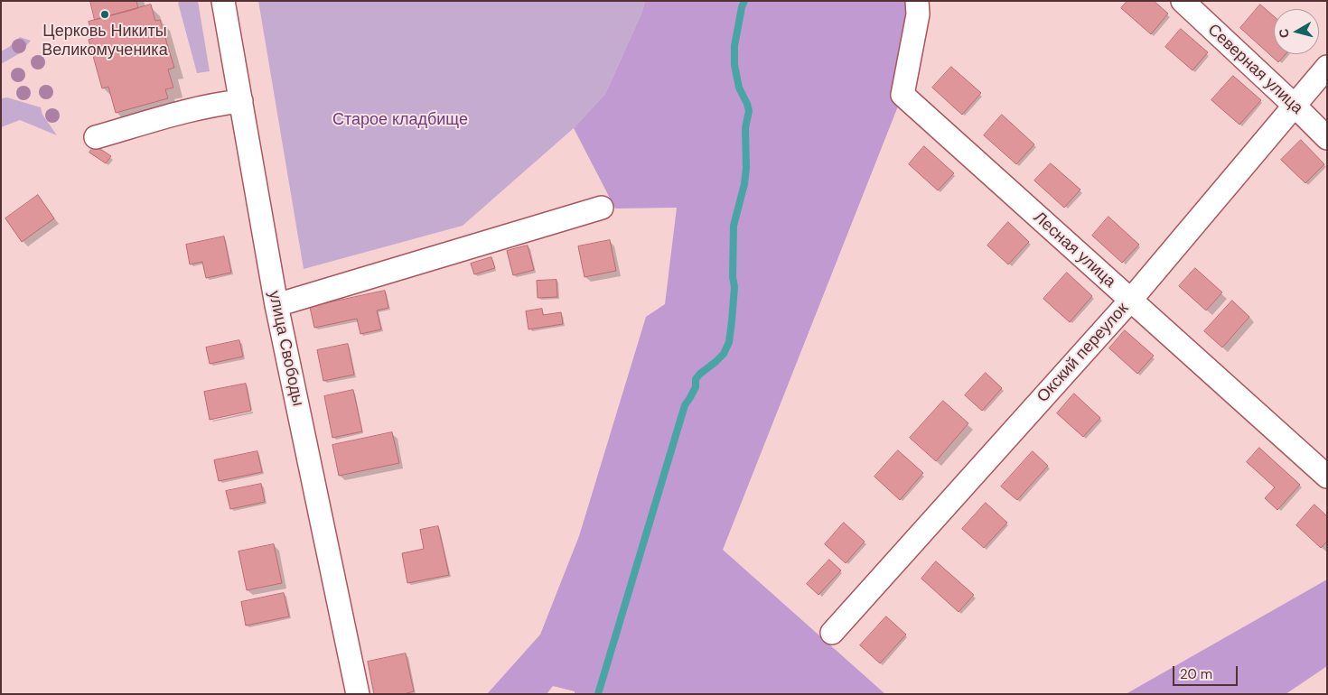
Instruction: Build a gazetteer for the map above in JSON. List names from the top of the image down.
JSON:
{
  "streets": {
    "street": [
      "Северная улица",
      "Лесная улица",
      "улица Свободы",
      "Окский переулок"
    ]
  },
  "crossings": [
    ["Северная улица", "Окский переулок"],
    ["Лесная улица", "Окский переулок"]
  ],
  "parks": ["Старое кладбище"],
  "places": ["Церковь Никиты Великомученика"],
  "scale_bar": "20 m",
  "north": "left"
}
